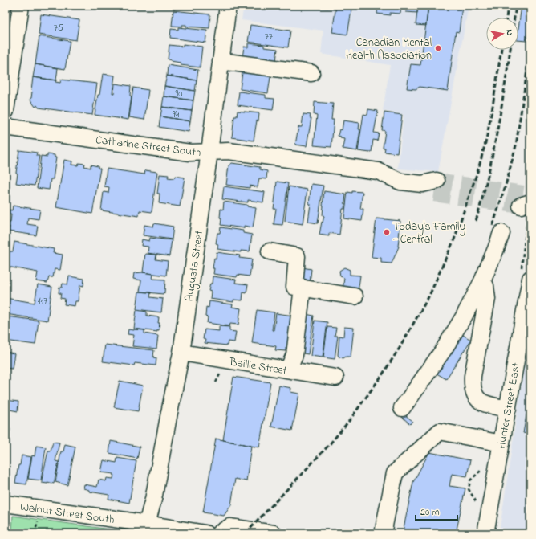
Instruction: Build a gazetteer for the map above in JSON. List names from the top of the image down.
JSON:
{
  "streets": {
    "street": [
      "Catharine Street South",
      "Augusta Street",
      "Baillie Street",
      "Hunter Street East",
      "Walnut Street South"
    ]
  },
  "crossings": [
    ["Catharine Street South", "Augusta Street"],
    ["Augusta Street", "Baillie Street"],
    ["Augusta Street", "Walnut Street South"]
  ],
  "places": ["Canadian Mental Health Association", "Today's Family - Central"],
  "house_numbers": [
    "75",
    "77",
    "90",
    "94",
    "117"
  ],
  "scale_bar": "20 m",
  "north": "right"
}
